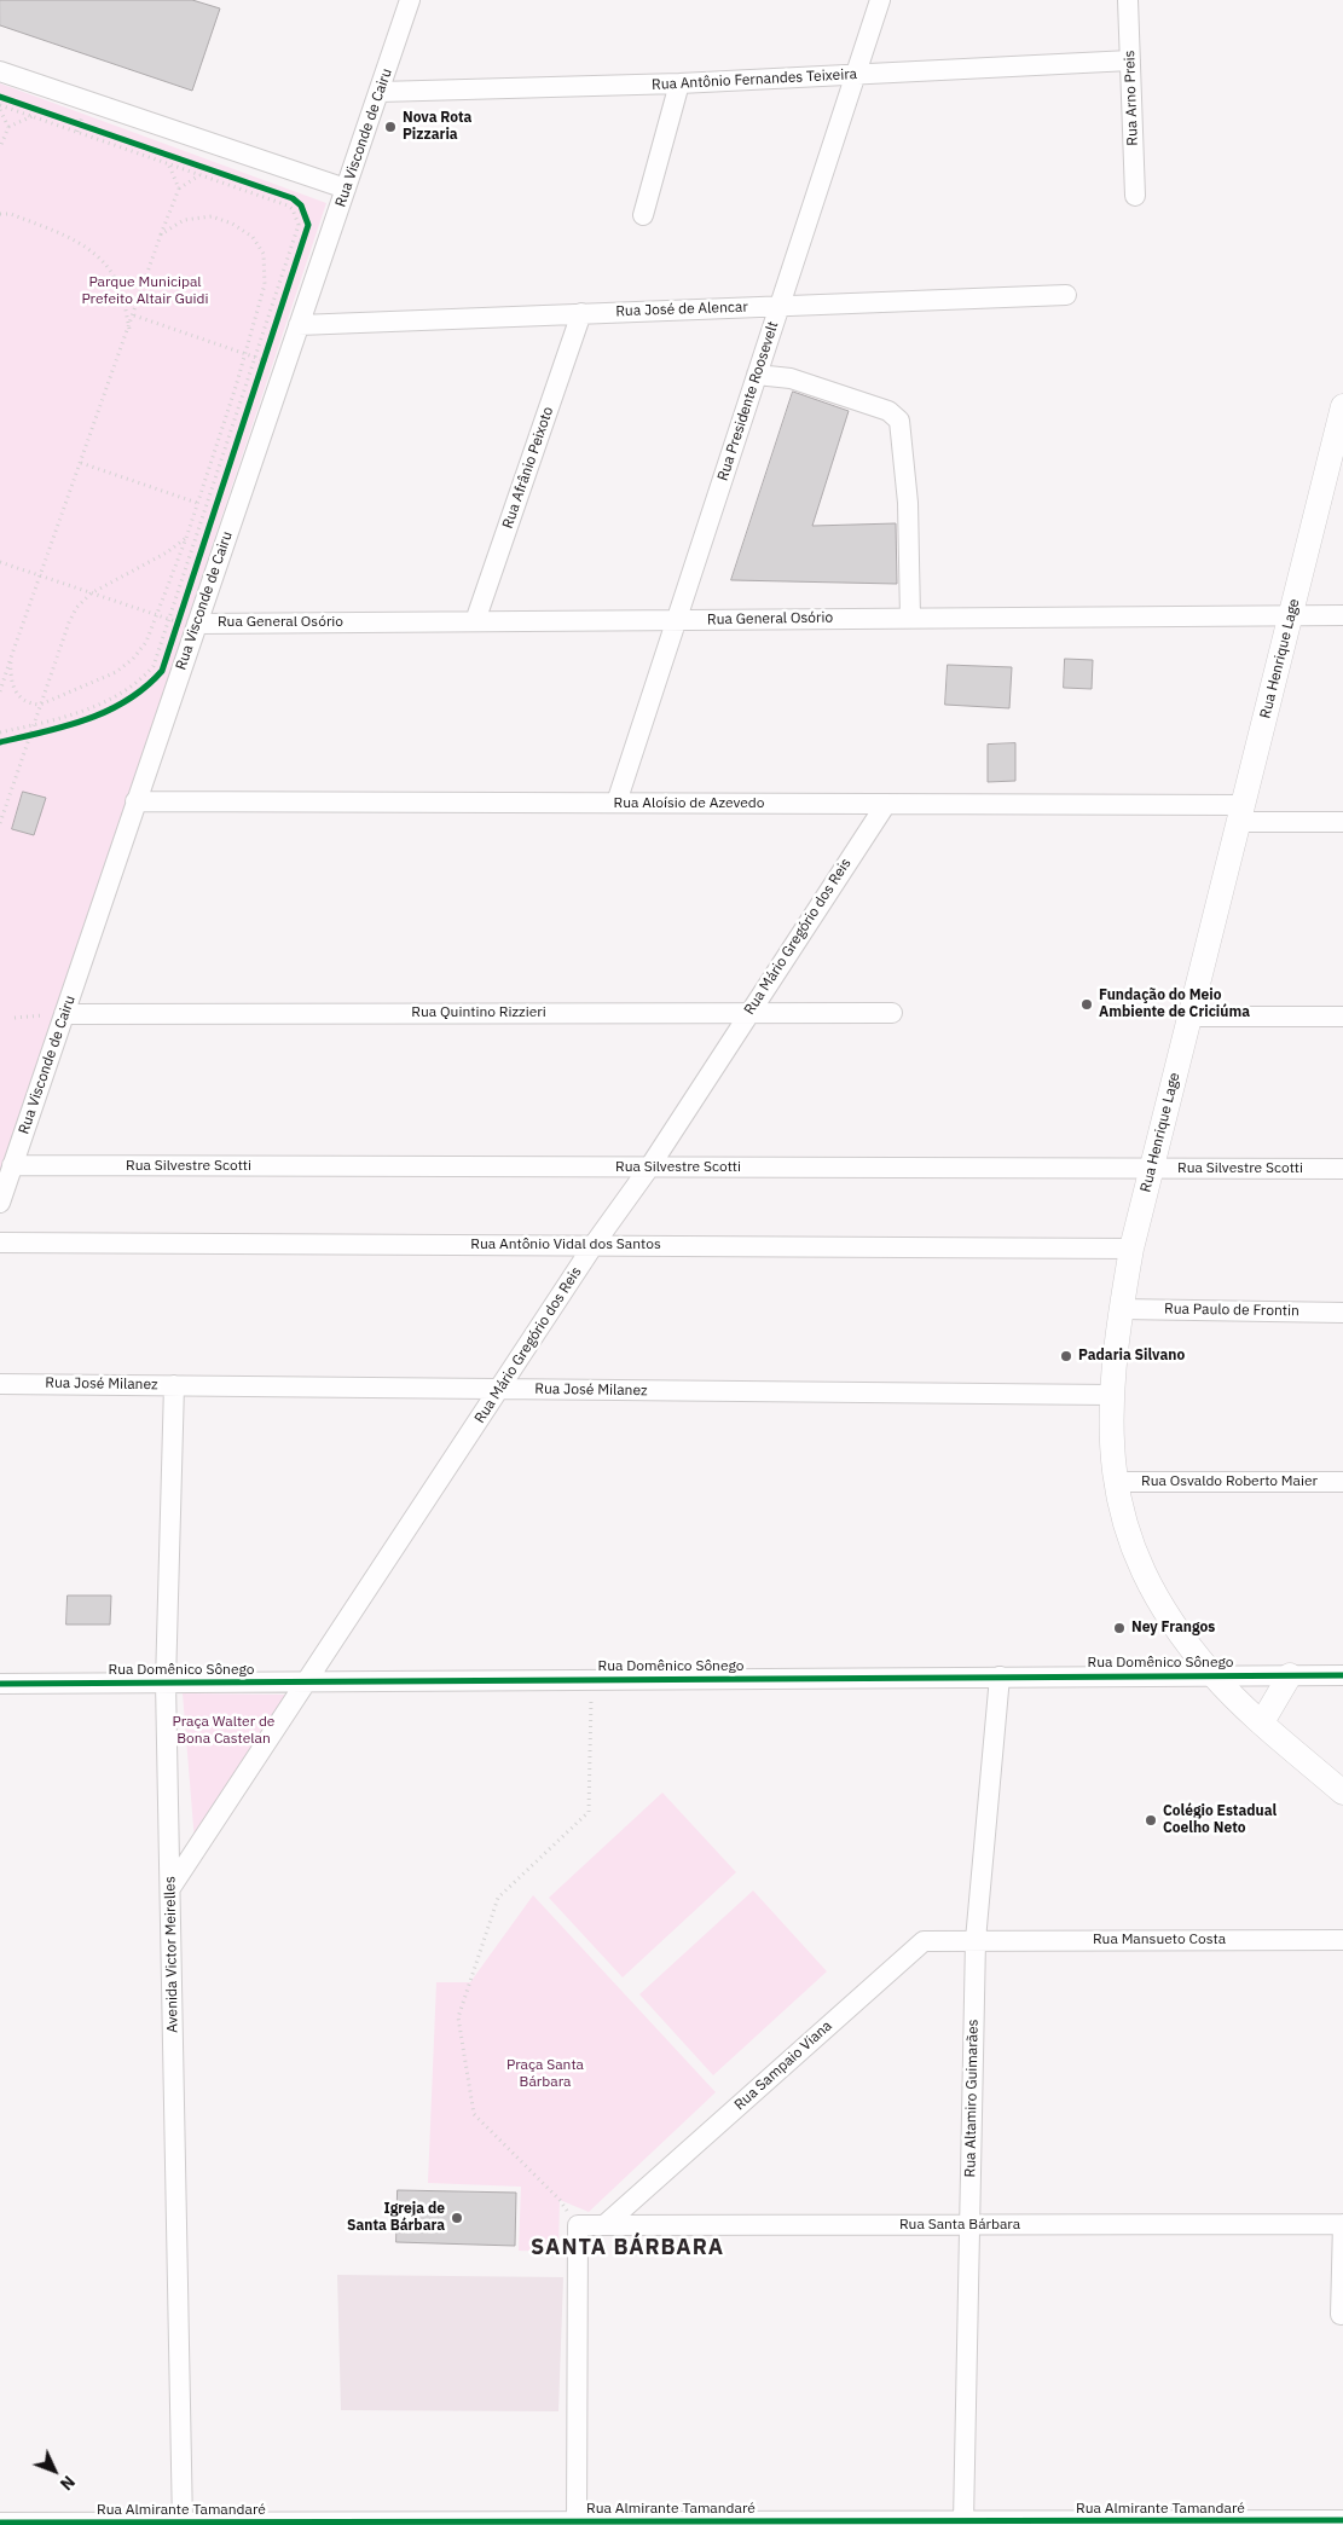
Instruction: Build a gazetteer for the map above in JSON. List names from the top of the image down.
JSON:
{
  "streets": {
    "main road": ["Rua Henrique Lage"],
    "street": [
      "Rua Antônio Fernandes Teixeira",
      "Rua Arno Preis",
      "Rua Visconde de Cairu",
      "Rua José de Alencar",
      "Rua Presidente Roosevelt",
      "Rua Afrânio Peixoto",
      "Rua General Osório",
      "Rua Aloísio de Azevedo",
      "Rua Mário Gregório dos Reis",
      "Rua Quintino Rizzieri",
      "Rua Silvestre Scotti",
      "Rua Antônio Vidal dos Santos",
      "Rua Paulo de Frontin",
      "Rua José Milanez",
      "Rua Osvaldo Roberto Maier",
      "Rua Domênico Sônego",
      "Rua Mansueto Costa",
      "Avenida Victor Meirelles",
      "Rua Sampaio Viana",
      "Rua Altamiro Guimarães",
      "Rua Santa Bárbara",
      "Rua Almirante Tamandaré"
    ]
  },
  "crossings": [
    ["Rua Antônio Fernandes Teixeira", "Rua Arno Preis"],
    ["Rua Antônio Fernandes Teixeira", "Rua Visconde de Cairu"],
    ["Rua Antônio Fernandes Teixeira", "Rua Presidente Roosevelt"],
    ["Rua Visconde de Cairu", "Rua José de Alencar"],
    ["Rua Visconde de Cairu", "Rua General Osório"],
    ["Rua Visconde de Cairu", "Rua Aloísio de Azevedo"],
    ["Rua Visconde de Cairu", "Rua Quintino Rizzieri"],
    ["Rua Visconde de Cairu", "Rua Silvestre Scotti"],
    ["Rua José de Alencar", "Rua Presidente Roosevelt"],
    ["Rua José de Alencar", "Rua Afrânio Peixoto"],
    ["Rua Presidente Roosevelt", "Rua General Osório"],
    ["Rua Presidente Roosevelt", "Rua Aloísio de Azevedo"],
    ["Rua Afrânio Peixoto", "Rua General Osório"],
    ["Rua General Osório", "Rua Henrique Lage"],
    ["Rua Henrique Lage", "Rua Aloísio de Azevedo"],
    ["Rua Henrique Lage", "Rua Silvestre Scotti"],
    ["Rua Henrique Lage", "Rua Antônio Vidal dos Santos"],
    ["Rua Henrique Lage", "Rua Paulo de Frontin"],
    ["Rua Henrique Lage", "Rua José Milanez"],
    ["Rua Henrique Lage", "Rua Osvaldo Roberto Maier"],
    ["Rua Henrique Lage", "Rua Domênico Sônego"],
    ["Rua Aloísio de Azevedo", "Rua Mário Gregório dos Reis"],
    ["Rua Mário Gregório dos Reis", "Rua Quintino Rizzieri"],
    ["Rua Mário Gregório dos Reis", "Rua Silvestre Scotti"],
    ["Rua Mário Gregório dos Reis", "Rua Antônio Vidal dos Santos"],
    ["Rua Mário Gregório dos Reis", "Rua José Milanez"],
    ["Rua Mário Gregório dos Reis", "Rua Domênico Sônego"],
    ["Rua Mário Gregório dos Reis", "Avenida Victor Meirelles"],
    ["Rua José Milanez", "Avenida Victor Meirelles"],
    ["Rua Domênico Sônego", "Avenida Victor Meirelles"],
    ["Rua Domênico Sônego", "Rua Altamiro Guimarães"],
    ["Rua Mansueto Costa", "Rua Sampaio Viana"],
    ["Rua Mansueto Costa", "Rua Altamiro Guimarães"],
    ["Avenida Victor Meirelles", "Rua Almirante Tamandaré"],
    ["Rua Sampaio Viana", "Rua Altamiro Guimarães"],
    ["Rua Sampaio Viana", "Rua Santa Bárbara"],
    ["Rua Altamiro Guimarães", "Rua Santa Bárbara"],
    ["Rua Altamiro Guimarães", "Rua Almirante Tamandaré"]
  ],
  "districts": ["SANTA BÁRBARA"],
  "parks": ["Parque Municipal Prefeito Altair Guidi", "Praça Walter de Bona Castelan", "Praça Santa Bárbara"],
  "places": [
    "Nova Rota Pizzaria",
    "Fundação do Meio Ambiente de Criciúma",
    "Padaria Silvano",
    "Ney Frangos",
    "Colégio Estadual Coelho Neto",
    "Igreja de Santa Bárbara"
  ],
  "north": "bottom right"
}
